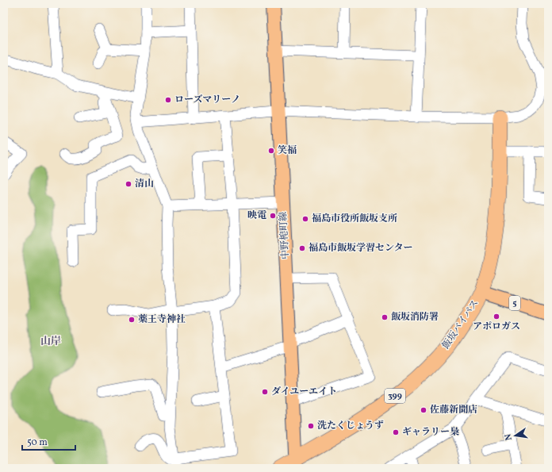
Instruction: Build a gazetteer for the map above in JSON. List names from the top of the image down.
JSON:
{
  "streets": {
    "highway": ["飯坂バイパス", "399"],
    "main road": ["中野梍町線", "5"]
  },
  "crossings": [
    ["中野梍町線", "飯坂バイパス"],
    ["5", "飯坂バイパス"]
  ],
  "districts": ["山岸"],
  "places": [
    "ローズマリーノ",
    "笑福",
    "清山",
    "映電",
    "福島市役所飯坂支所",
    "福島市飯坂学習センター",
    "アポロガス",
    "飯坂消防署",
    "薬王寺神社",
    "ダイユーエイト",
    "佐藤新聞店",
    "洗たくじょうず",
    "ギャラリー梟"
  ],
  "scale_bar": "50 m",
  "north": "left"
}
